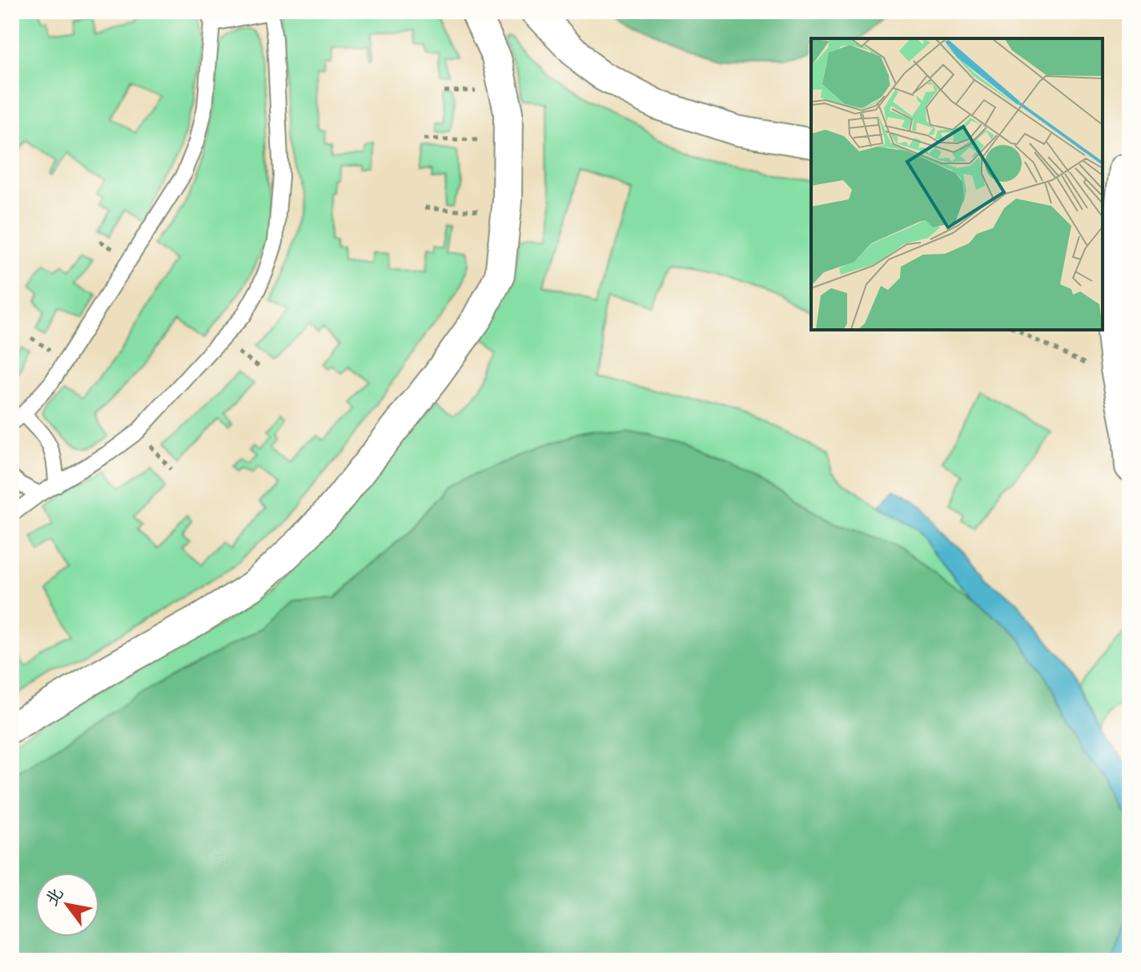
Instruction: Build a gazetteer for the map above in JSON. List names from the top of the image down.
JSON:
{
  "north": "top left"
}
